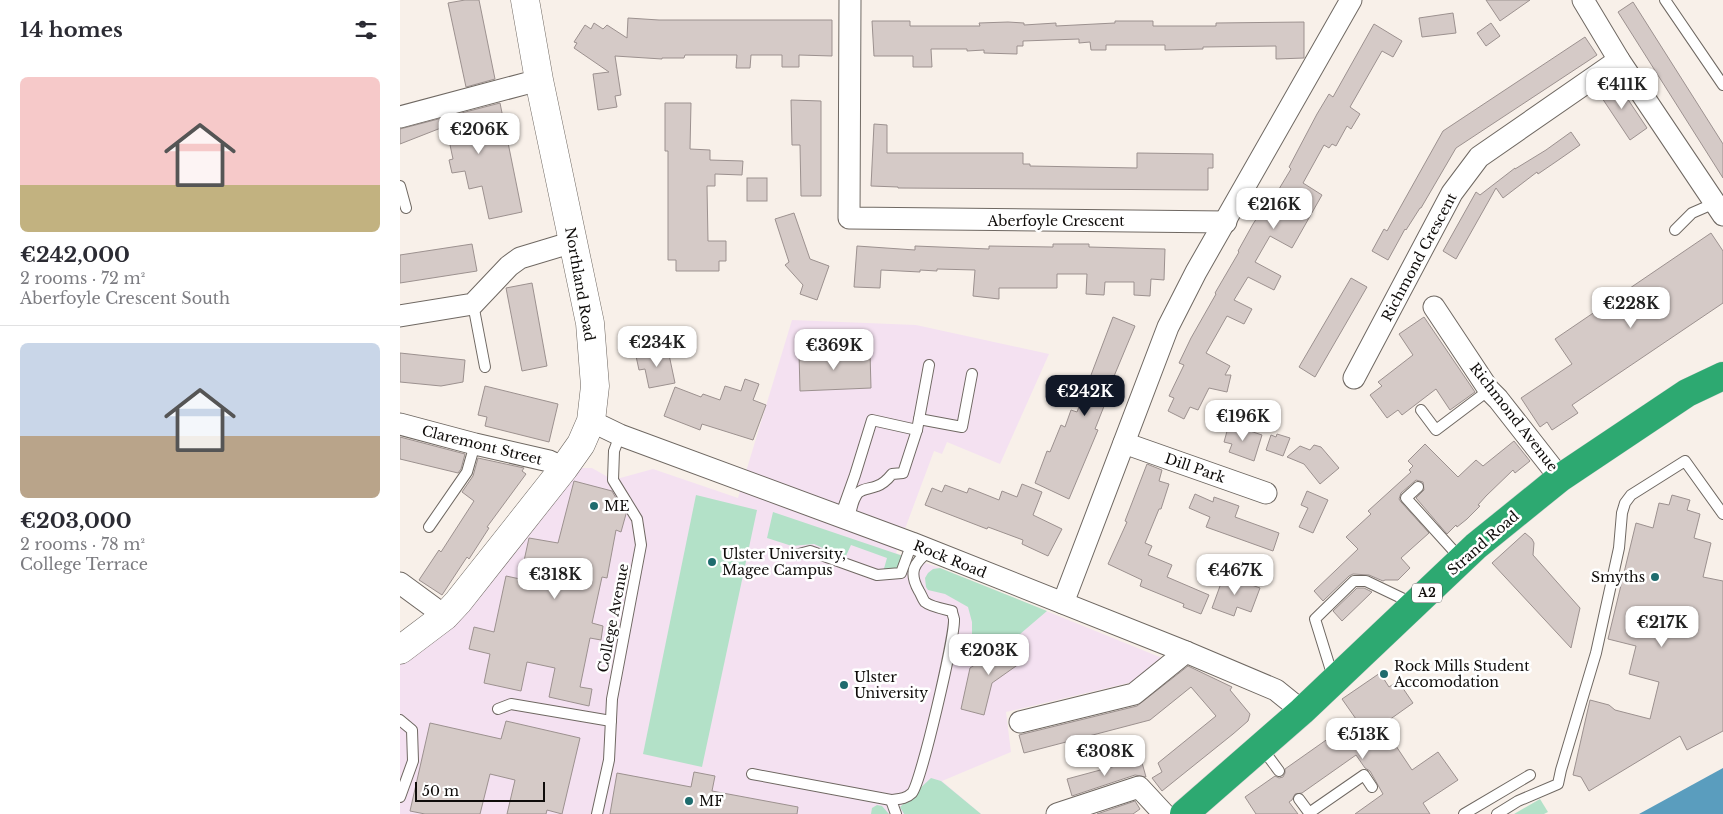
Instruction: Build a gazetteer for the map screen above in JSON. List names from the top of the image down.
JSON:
{
  "streets": {
    "highway": ["Strand Road", "A2"],
    "main road": ["Northland Road"],
    "street": [
      "Aberfoyle Crescent",
      "Richmond Crescent",
      "Richmond Avenue",
      "Claremont Street",
      "Dill Park",
      "Rock Road"
    ],
    "lane": ["College Avenue"]
  },
  "crossings": [
    ["Northland Road", "Claremont Street"],
    ["Northland Road", "Rock Road"],
    ["Richmond Avenue", "Strand Road"],
    ["Strand Road", "Rock Road"],
    ["Rock Road", "College Avenue"]
  ],
  "places": [
    "ME",
    "Ulster University, Magee Campus",
    "Smyths",
    "Rock Mills Student Accomodation",
    "Ulster University",
    "MF"
  ],
  "scale_bar": "50 m",
  "page": {
    "heading": "14 homes",
    "list": [
      {
        "name": "€242,000",
        "note": "2 rooms · 72 m² · Aberfoyle Crescent South"
      },
      {
        "name": "€203,000",
        "note": "2 rooms · 78 m² · College Terrace"
      }
    ],
    "price": [
      "€411K",
      "€206K",
      "€216K",
      "€228K",
      "€234K",
      "€369K",
      "€242K",
      "€196K",
      "€467K",
      "€318K",
      "€217K",
      "€203K",
      "€513K",
      "€308K"
    ],
    "scale": "50 m"
  }
}
